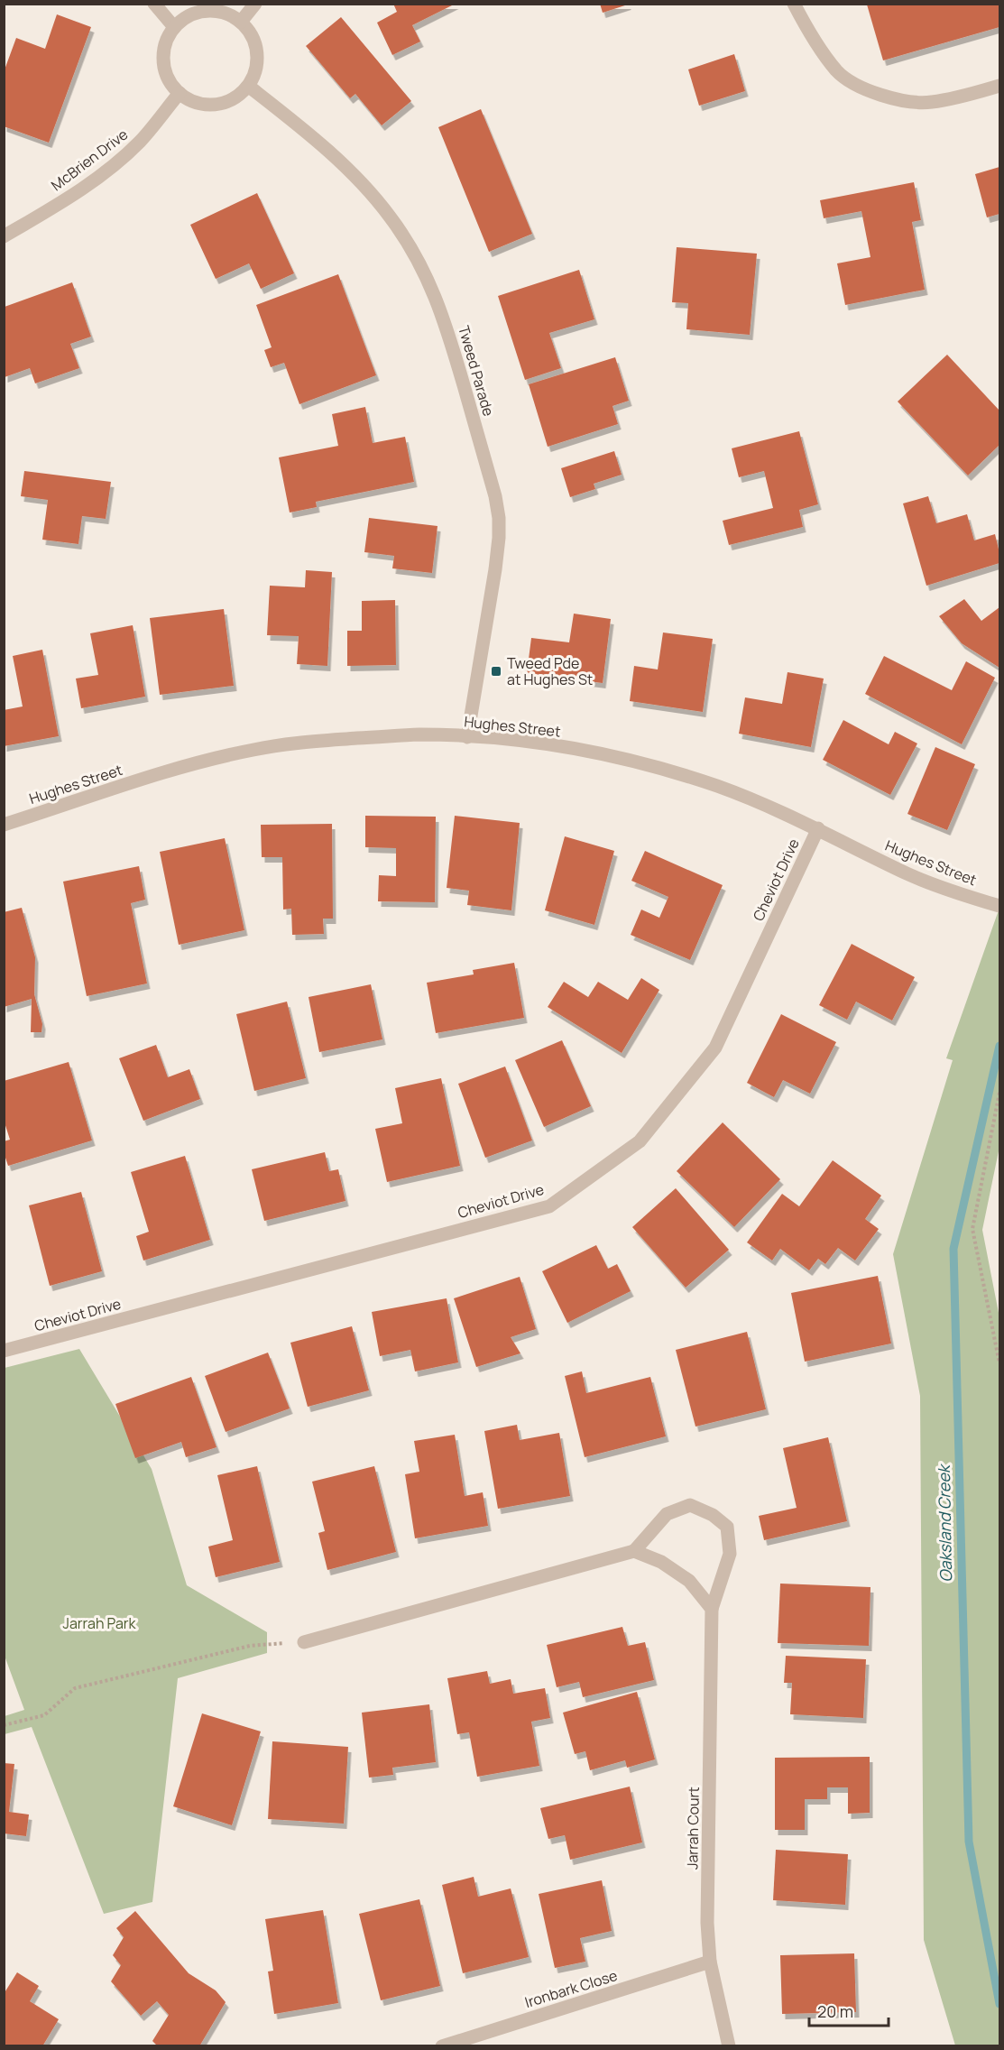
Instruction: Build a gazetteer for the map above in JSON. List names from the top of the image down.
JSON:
{
  "streets": {
    "street": [
      "McBrien Drive",
      "Tweed Parade",
      "Hughes Street",
      "Cheviot Drive",
      "Jarrah Court",
      "Ironbark Close"
    ]
  },
  "crossings": [
    ["McBrien Drive", "Tweed Parade"],
    ["Tweed Parade", "Hughes Street"],
    ["Hughes Street", "Cheviot Drive"],
    ["Jarrah Court", "Ironbark Close"]
  ],
  "water": ["Oaksland Creek"],
  "parks": ["Jarrah Park"],
  "places": {
    "transit": ["Tweed Pde at Hughes St"]
  },
  "scale_bar": "20 m"
}
